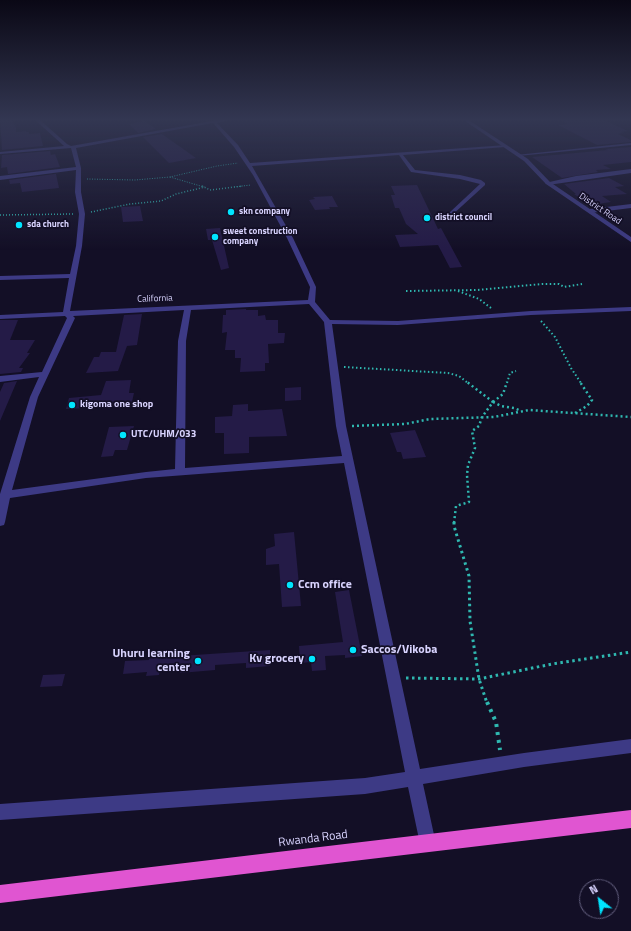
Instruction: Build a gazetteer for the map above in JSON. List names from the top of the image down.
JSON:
{
  "streets": {
    "highway": ["Rwanda Road"],
    "street": ["District Road", "California"]
  },
  "places": [
    "skn company",
    "district council",
    "sda church",
    "sweet construction company",
    "kigoma one shop",
    "UTC/UHM/033",
    "Ccm office",
    "Saccos/Vikoba",
    "Kv grocery",
    "Uhuru learning center"
  ],
  "north": "top left"
}
